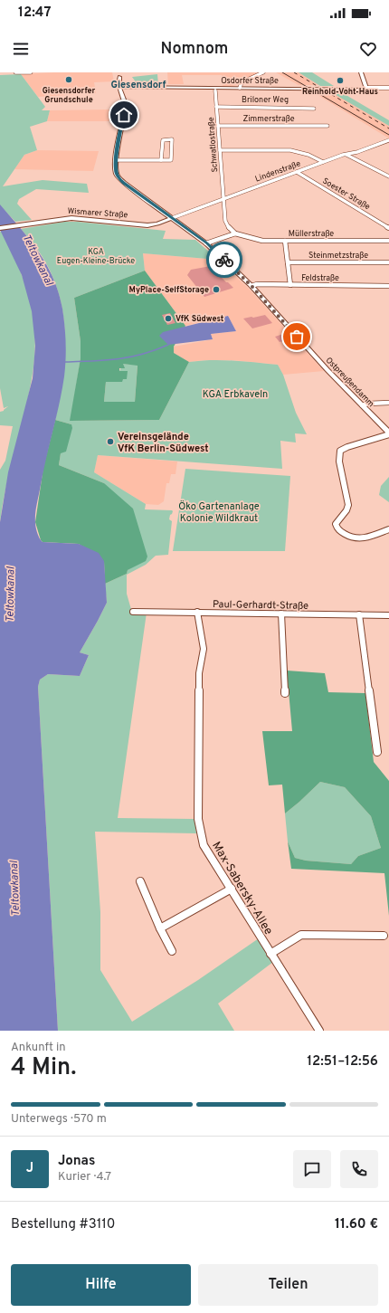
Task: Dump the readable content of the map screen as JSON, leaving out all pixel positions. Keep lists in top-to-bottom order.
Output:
{
  "streets": {
    "main road": ["Osdorfer Straße", "Wismarer Straße", "Ostpreußendamm"],
    "street": [
      "Briloner Weg",
      "Zimmerstraße",
      "Schwatlostraße",
      "Lindenstraße",
      "Soester Straße",
      "Müllerstraße",
      "Steinmetzstraße",
      "Feldstraße",
      "Paul-Gerhardt-Straße",
      "Max-Sabersky-Allee"
    ]
  },
  "crossings": [
    ["Osdorfer Straße", "Ostpreußendamm"],
    ["Briloner Weg", "Schwatlostraße"],
    ["Zimmerstraße", "Schwatlostraße"],
    ["Schwatlostraße", "Lindenstraße"],
    ["Lindenstraße", "Soester Straße"],
    ["Lindenstraße", "Wismarer Straße"],
    ["Lindenstraße", "Ostpreußendamm"],
    ["Wismarer Straße", "Ostpreußendamm"],
    ["Feldstraße", "Ostpreußendamm"],
    ["Paul-Gerhardt-Straße", "Max-Sabersky-Allee"]
  ],
  "districts": ["Giesensdorf"],
  "water": ["Teltowkanal"],
  "parks": ["KGA Eugen-Kleine-Brücke", "KGA Erbkaveln", "Öko Gartenanlage Kolonie Wildkraut"],
  "places": [
    "Giesensdorfer Grundschule",
    "Reinhold-Voht-Haus",
    "MyPlace-SelfStorage",
    "VfK Südwest",
    "Vereinsgelände VfK Berlin-Südwest"
  ],
  "page": {
    "status": "12:47",
    "header": "Nomnom",
    "heading": ["4 Min.", "Ankunft in", "12:51–12:56"],
    "panel": [
      "Jonas",
      "Kurier · 4.7",
      "Bestellung #3110",
      "11.60 €"
    ],
    "bar": "Unterwegs · 570 m",
    "round": "J",
    "buttons": ["Hilfe", "Teilen"]
  }
}
